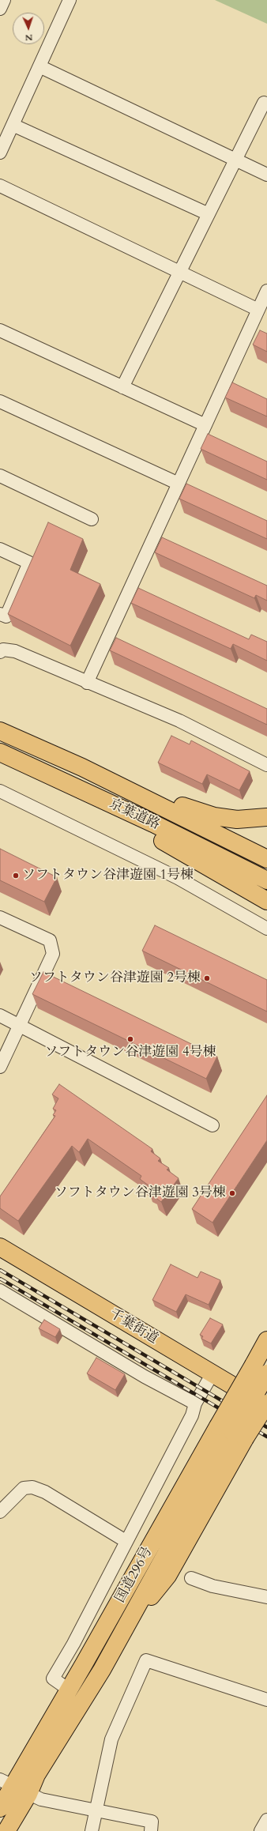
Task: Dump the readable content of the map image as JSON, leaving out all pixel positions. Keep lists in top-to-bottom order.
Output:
{
  "streets": {
    "highway": ["京葉道路", "千葉街道", "国道296号"]
  },
  "places": [
    "ソフトタウン谷津遊園 1号棟",
    "ソフトタウン谷津遊園 2号棟",
    "ソフトタウン谷津遊園 4号棟",
    "ソフトタウン谷津遊園 3号棟"
  ],
  "north": "bottom"
}
